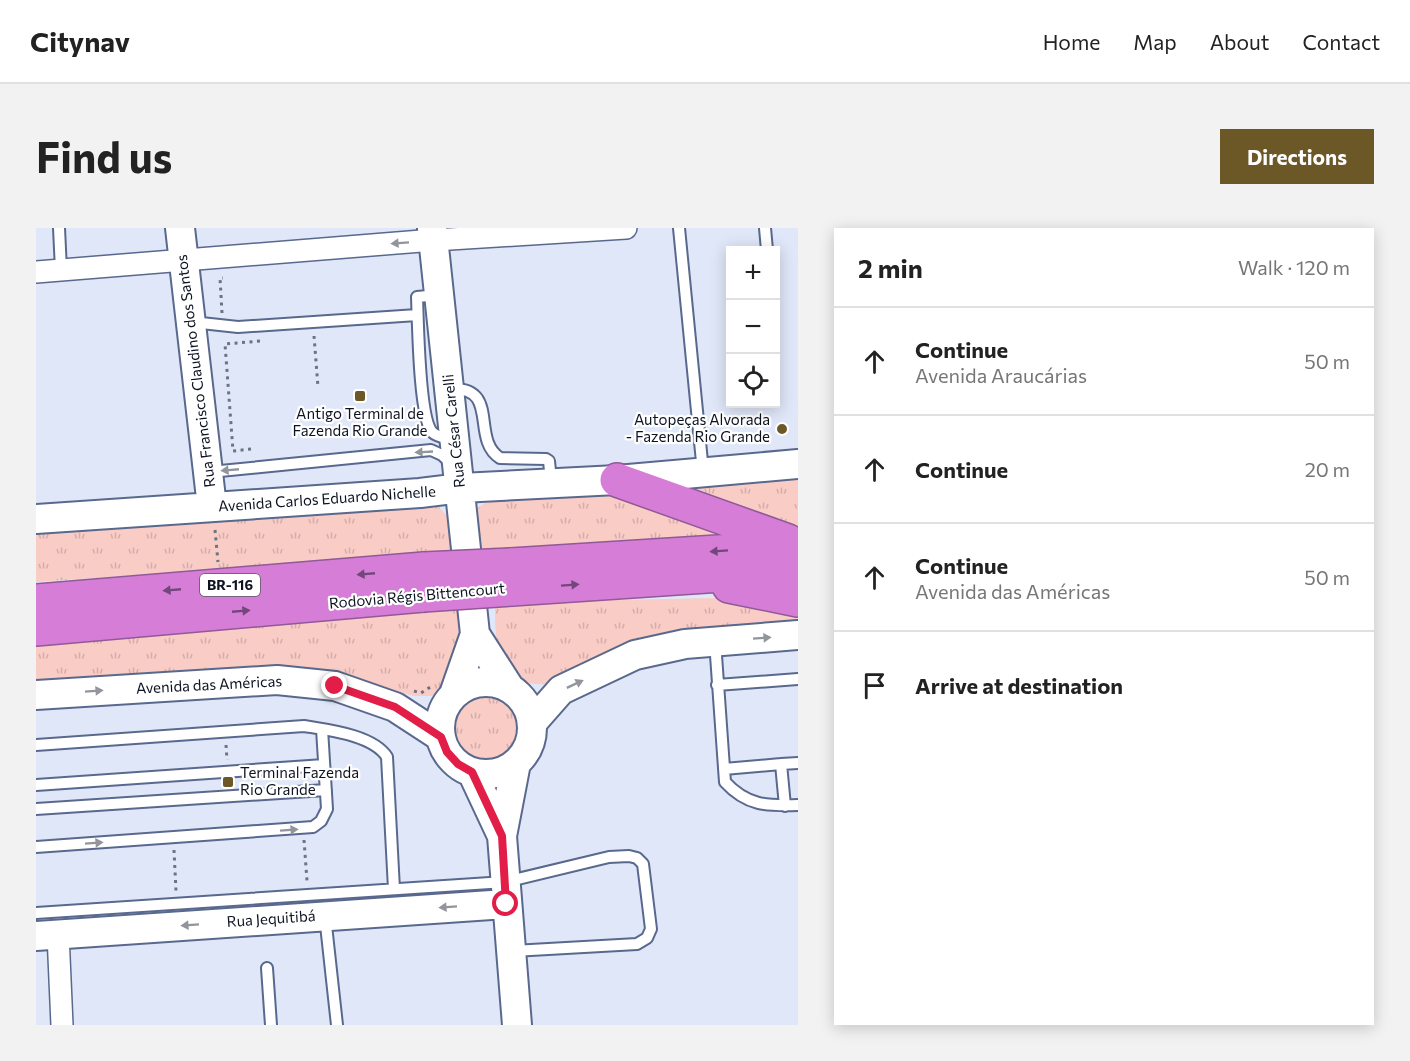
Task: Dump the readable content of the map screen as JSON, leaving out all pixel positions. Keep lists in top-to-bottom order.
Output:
{
  "streets": {
    "highway": ["BR-116", "Rodovia Régis Bittencourt"],
    "main road": [
      "Rua Francisco Claudino dos Santos",
      "Rua César Carelli",
      "Avenida Carlos Eduardo Nichelle",
      "Avenida das Américas",
      "Rua Jequitibá"
    ]
  },
  "crossings": [
    ["Rua Francisco Claudino dos Santos", "Avenida Carlos Eduardo Nichelle"],
    ["Rua Francisco Claudino dos Santos", "Rodovia Régis Bittencourt"],
    ["Rua César Carelli", "Avenida Carlos Eduardo Nichelle"],
    ["Rua César Carelli", "Avenida das Américas"]
  ],
  "one_way": ["Avenida das Américas", "Rua Jequitibá"],
  "places": {
    "transit": ["Antigo Terminal de Fazenda Rio Grande", "Terminal Fazenda Rio Grande"],
    "other": ["Autopeças Alvorada - Fazenda Rio Grande"]
  },
  "page": {
    "header": "Citynav",
    "nav": [
      "Home",
      "Map",
      "About",
      "Contact"
    ],
    "buttons": "Directions",
    "title": "Find us",
    "heading": ["2 min", "Walk · 120 m"],
    "map_buttons": ["+", "−"],
    "list": [
      ["Continue", "Avenida Araucárias", "50 m"],
      ["Continue", "20 m"],
      ["Continue", "Avenida das Américas", "50 m"],
      "Arrive at destination"
    ]
  }
}
